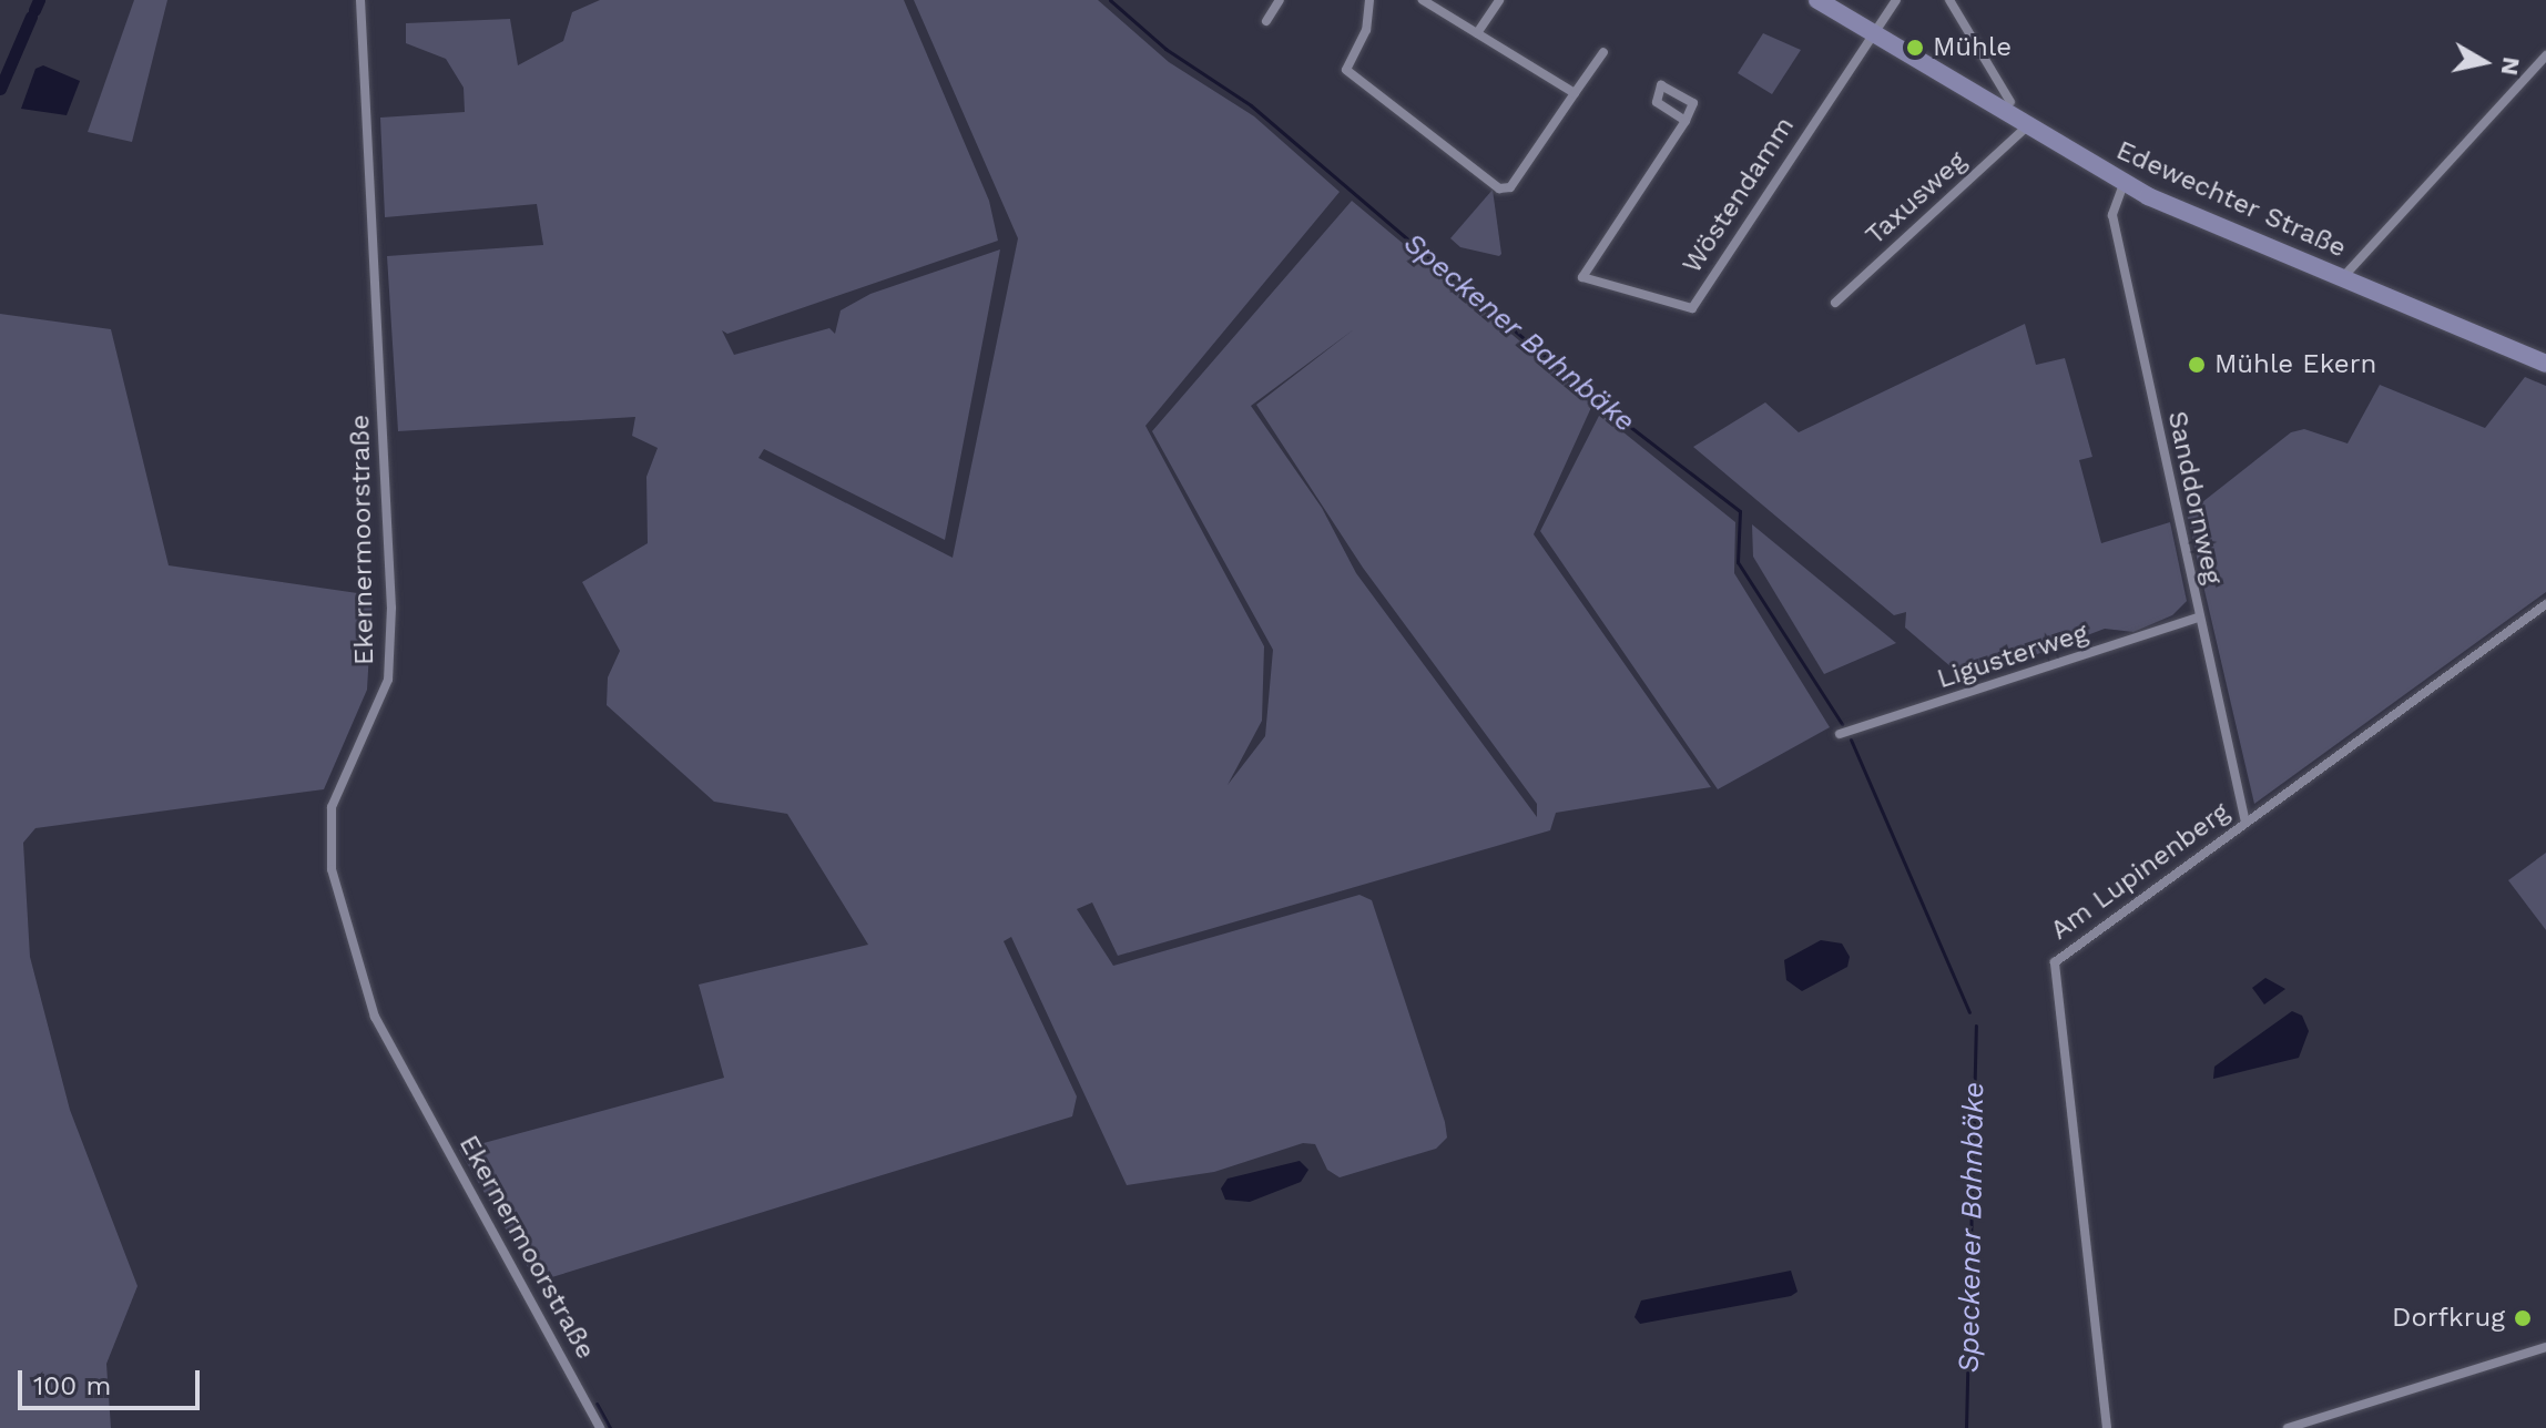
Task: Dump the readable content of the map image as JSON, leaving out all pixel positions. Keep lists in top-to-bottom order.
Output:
{
  "streets": {
    "main road": ["Edewechter Straße"],
    "street": [
      "Wöstendamm",
      "Taxusweg",
      "Sanddornweg",
      "Ekernermoorstraße",
      "Ligusterweg",
      "Am Lupinenberg"
    ]
  },
  "crossings": [
    ["Wöstendamm", "Edewechter Straße"],
    ["Taxusweg", "Edewechter Straße"],
    ["Edewechter Straße", "Sanddornweg"],
    ["Sanddornweg", "Ligusterweg"],
    ["Sanddornweg", "Am Lupinenberg"]
  ],
  "water": ["Speckener Bahnbäke"],
  "places": ["Mühle", "Mühle Ekern", "Dorfkrug"],
  "scale_bar": "100 m",
  "north": "right"
}
